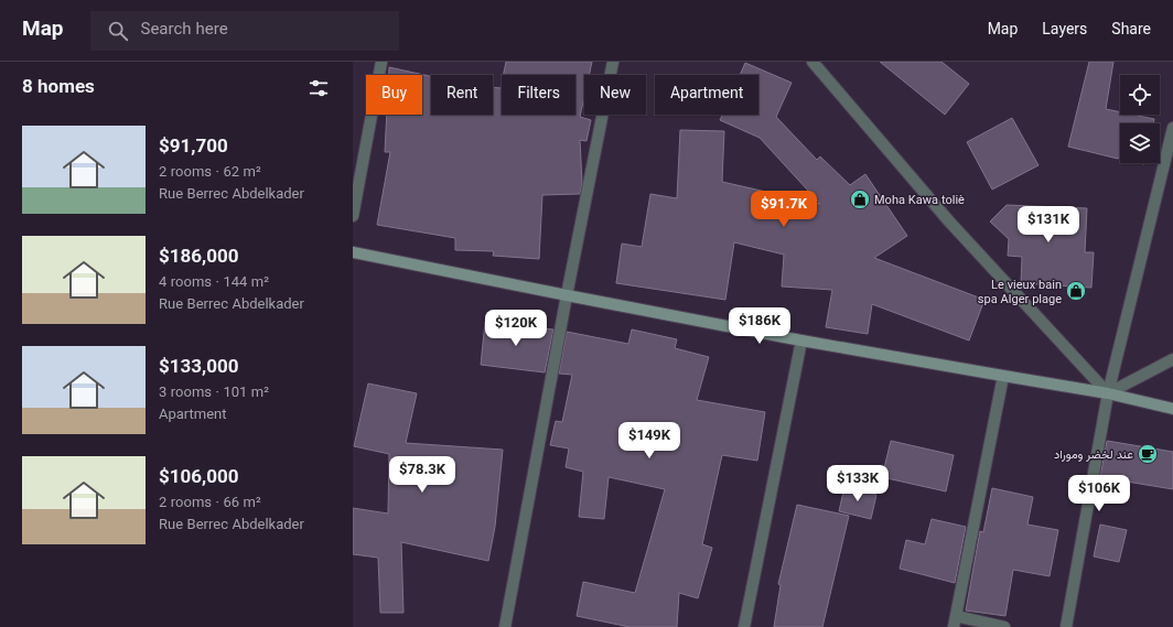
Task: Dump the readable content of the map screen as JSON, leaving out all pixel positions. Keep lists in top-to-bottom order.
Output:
{
  "places": {
    "shop": ["Moha Kawa toliè", "Le vieux bain spa Alger plage"],
    "cafe": ["عند لخضر وموراد"]
  },
  "page": {
    "header": "Map",
    "search": "Search here",
    "nav": ["Map", "Layers", "Share"],
    "heading": "8 homes",
    "chip": [
      "Buy",
      "Rent",
      "Filters",
      "New",
      "Apartment"
    ],
    "list": [
      {
        "name": "$91,700",
        "note": "2 rooms · 62 m² · Rue Berrec Abdelkader"
      },
      {
        "name": "$186,000",
        "note": "4 rooms · 144 m² · Rue Berrec Abdelkader"
      },
      {
        "name": "$133,000",
        "note": "3 rooms · 101 m² · Apartment"
      },
      {
        "name": "$106,000",
        "note": "2 rooms · 66 m² · Rue Berrec Abdelkader"
      }
    ],
    "price": [
      "$91.7K",
      "$131K",
      "$186K",
      "$120K",
      "$149K",
      "$78.3K",
      "$133K",
      "$106K"
    ]
  }
}
